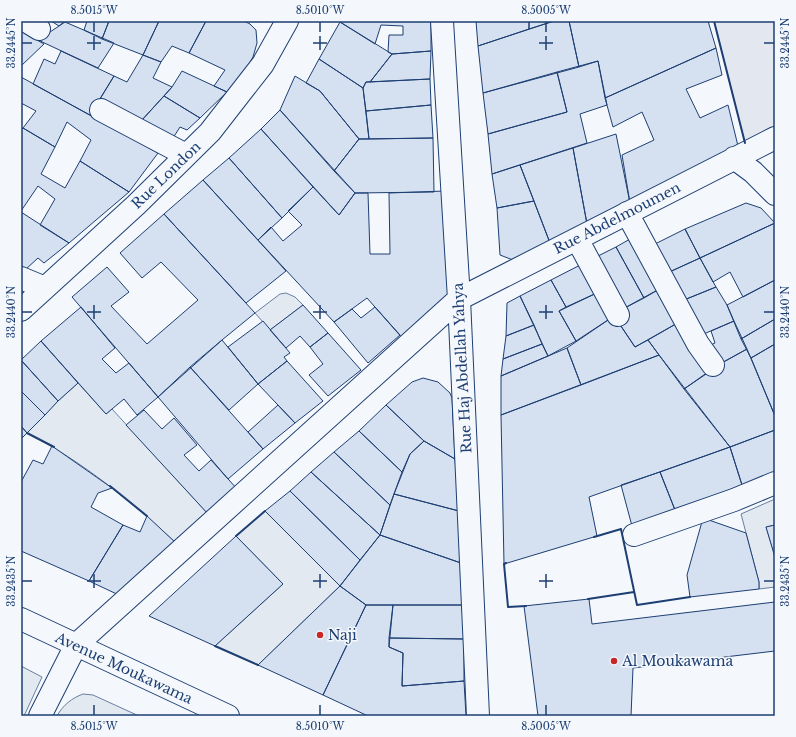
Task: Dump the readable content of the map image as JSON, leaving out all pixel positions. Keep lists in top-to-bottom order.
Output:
{
  "streets": {
    "street": [
      "Rue London",
      "Rue Abdelmoumen",
      "Rue Haj Abdellah Yahya",
      "Avenue Moukawama"
    ]
  },
  "crossings": [
    ["Rue Abdelmoumen", "Rue Haj Abdellah Yahya"],
    ["Rue Abdelmoumen", "Avenue Moukawama"]
  ],
  "places": ["Naji", "Al Moukawama"],
  "coordinates": [
    "8.5015°W",
    "8.5010°W",
    "8.5005°W",
    "33.2445°N",
    "33.2440°N",
    "33.2435°N"
  ]
}
